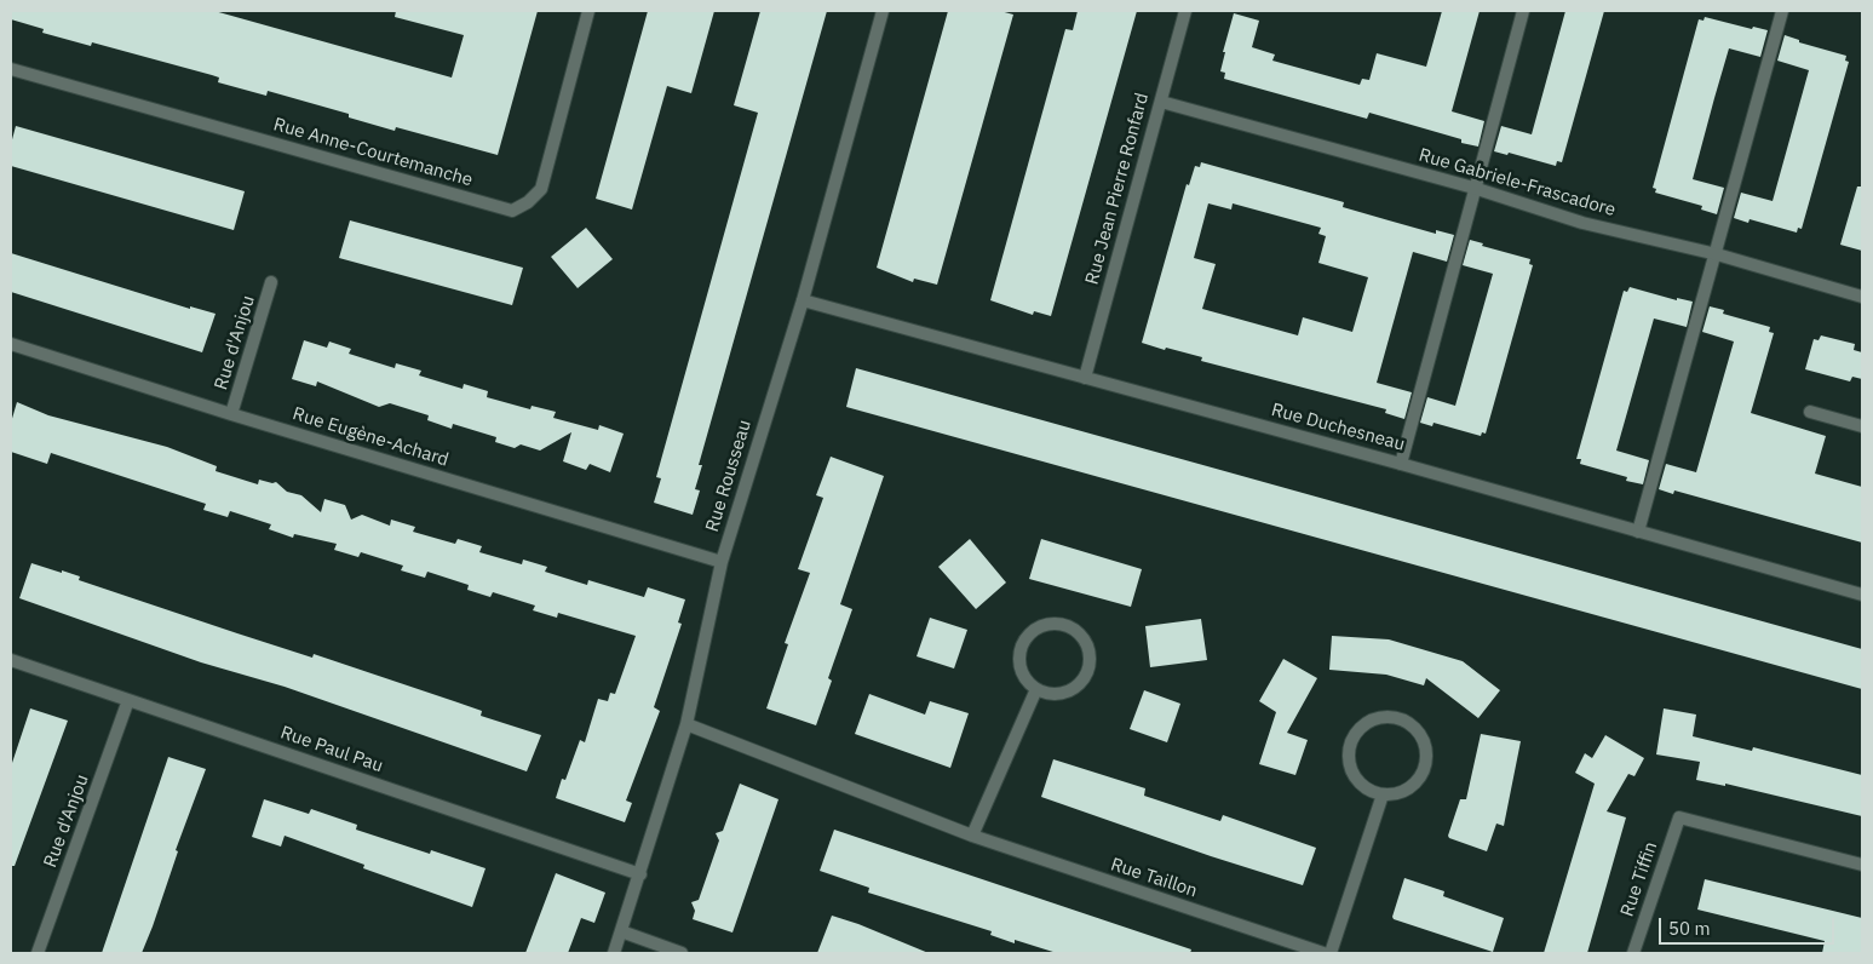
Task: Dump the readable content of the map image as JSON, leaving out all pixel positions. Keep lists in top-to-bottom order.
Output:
{
  "streets": {
    "street": [
      "Rue Anne-Courtemanche",
      "Rue Gabriele-Frascadore",
      "Rue Jean Pierre Ronfard",
      "Rue d'Anjou",
      "Rue Duchesneau",
      "Rue Eugène-Achard",
      "Rue Rousseau",
      "Rue Paul Pau",
      "Rue Taillon",
      "Rue Tiffin"
    ]
  },
  "crossings": [
    ["Rue Gabriele-Frascadore", "Rue Jean Pierre Ronfard"],
    ["Rue Jean Pierre Ronfard", "Rue Duchesneau"],
    ["Rue d'Anjou", "Rue Eugène-Achard"],
    ["Rue d'Anjou", "Rue Paul Pau"],
    ["Rue Duchesneau", "Rue Rousseau"],
    ["Rue Eugène-Achard", "Rue Rousseau"],
    ["Rue Rousseau", "Rue Paul Pau"],
    ["Rue Rousseau", "Rue Taillon"]
  ],
  "scale_bar": "50 m"
}
